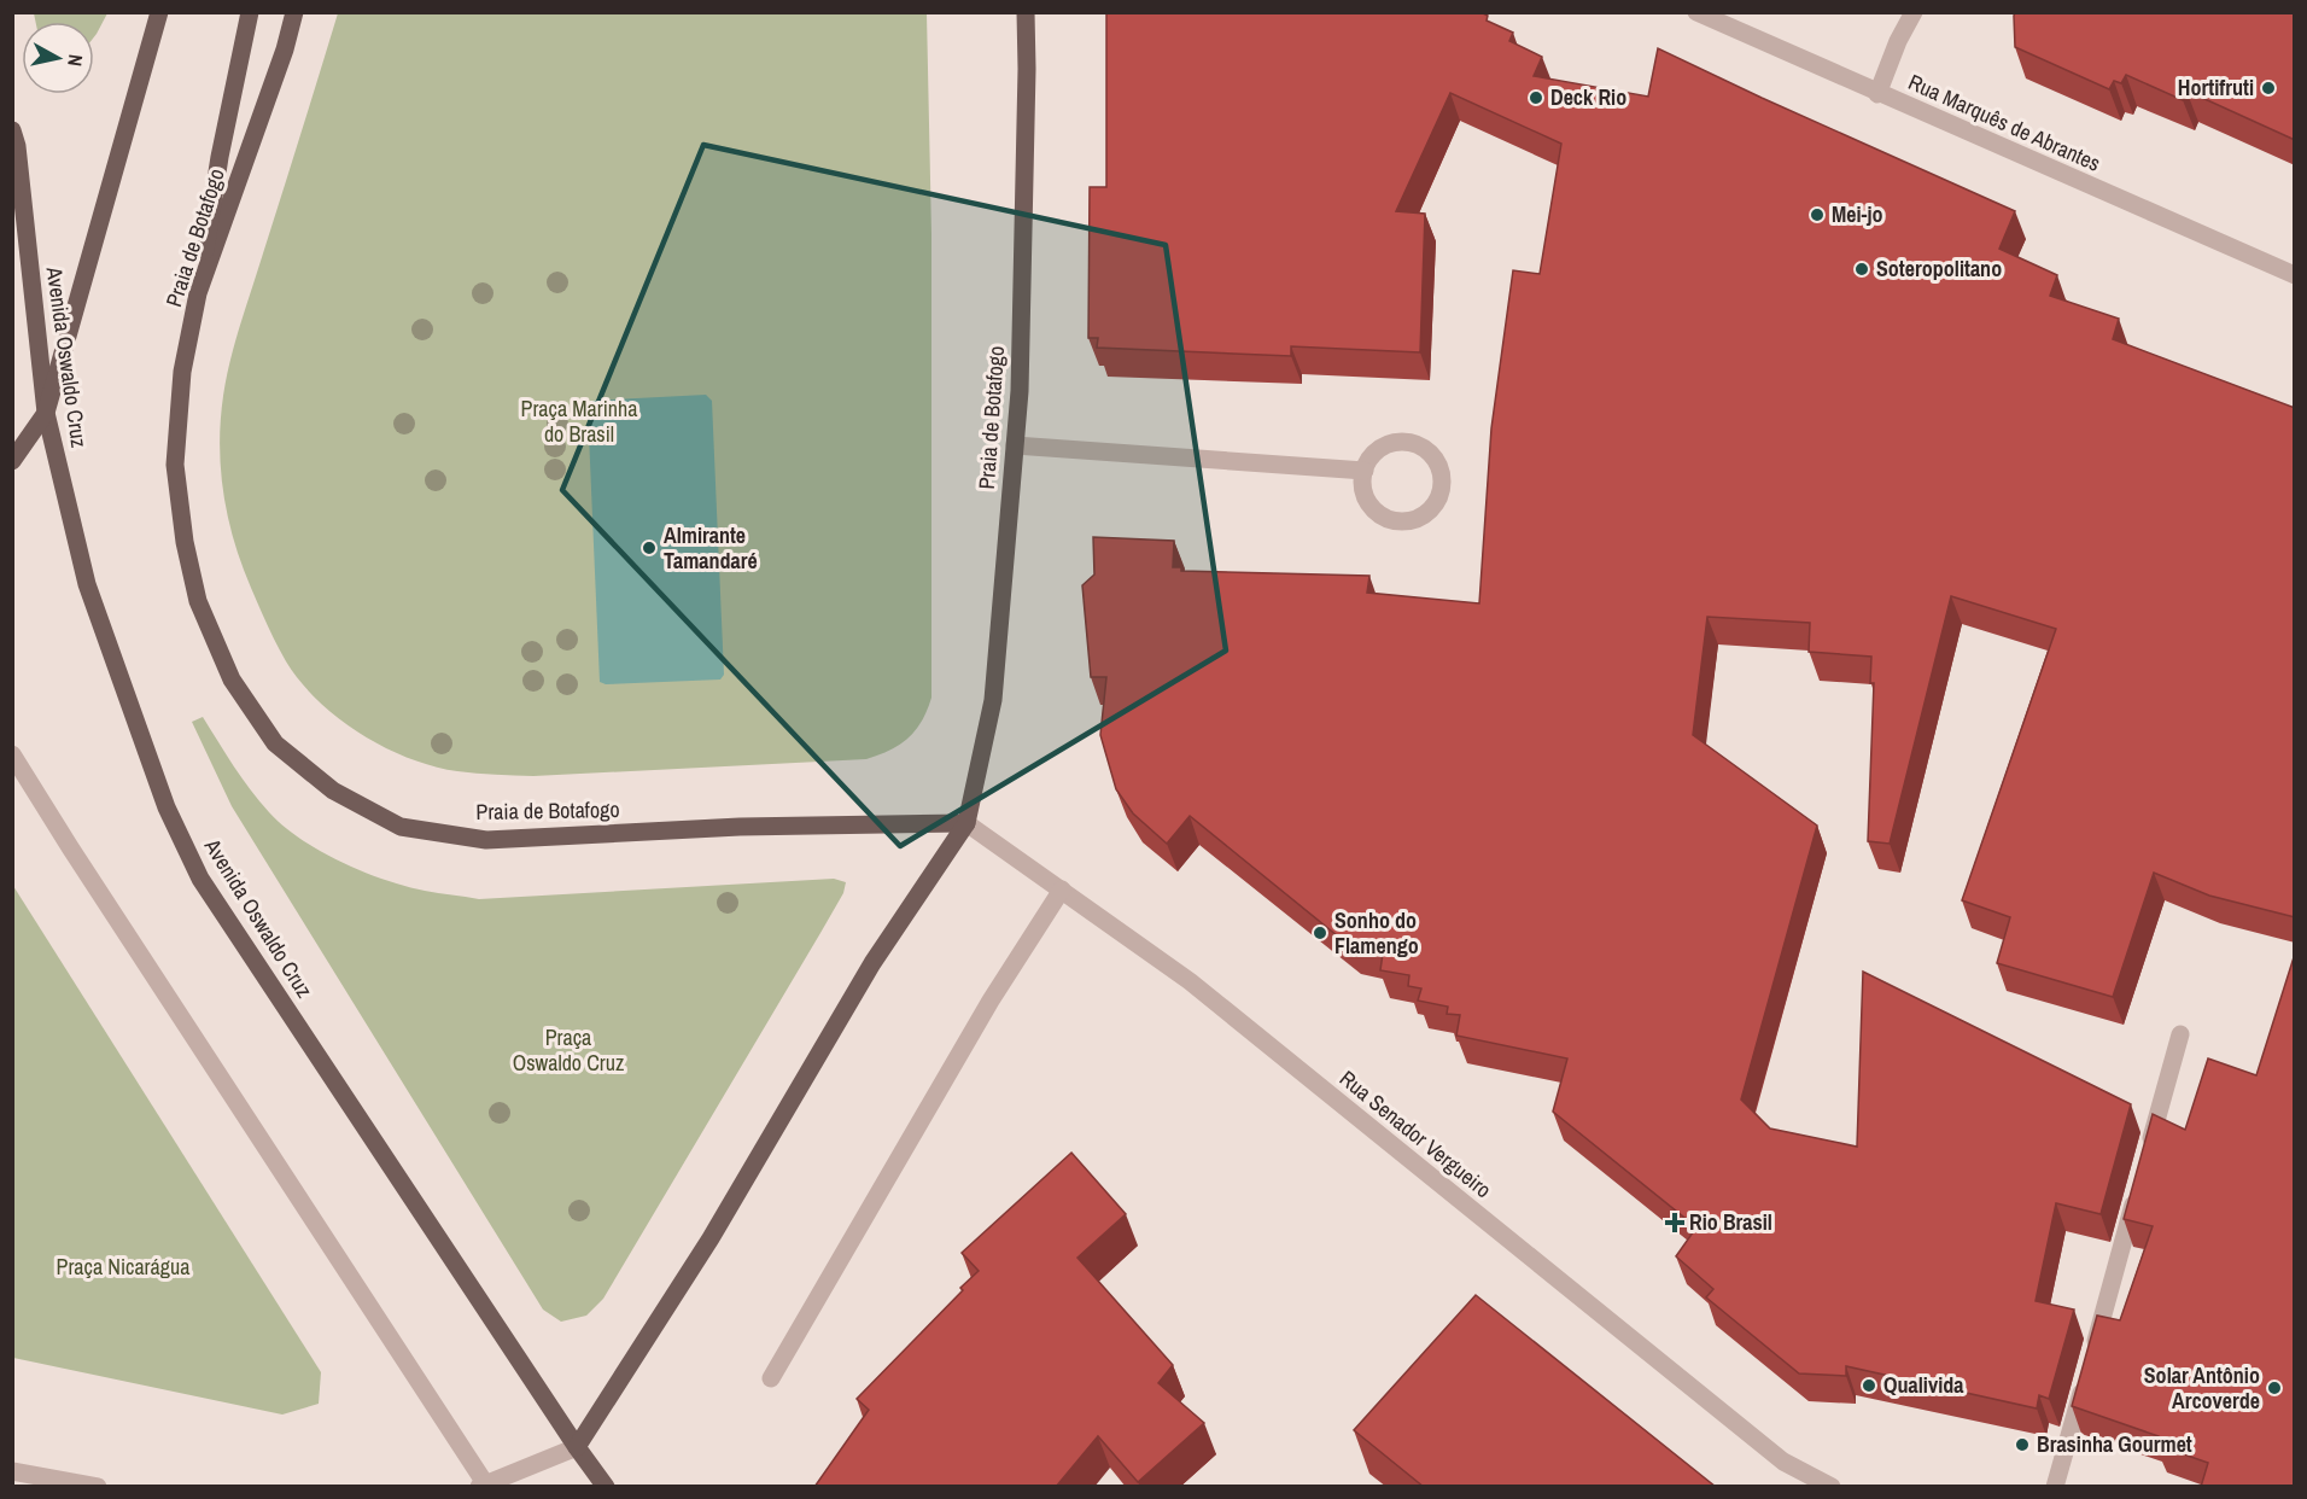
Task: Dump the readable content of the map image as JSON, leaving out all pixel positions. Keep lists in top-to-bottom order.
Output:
{
  "streets": {
    "main road": ["Praia de Botafogo", "Avenida Oswaldo Cruz"],
    "street": ["Rua Marquês de Abrantes", "Rua Senador Vergueiro"]
  },
  "crossings": [
    ["Praia de Botafogo", "Avenida Oswaldo Cruz"],
    ["Praia de Botafogo", "Rua Senador Vergueiro"]
  ],
  "parks": ["Praça Marinha do Brasil", "Praça Oswaldo Cruz", "Praça Nicarágua"],
  "places": {
    "other": [
      "Hortifruti",
      "Deck Rio",
      "Mei-jo",
      "Soteropolitano",
      "Almirante Tamandaré",
      "Sonho do Flamengo",
      "Qualivida",
      "Solar Antônio Arcoverde",
      "Brasinha Gourmet"
    ],
    "health": ["Rio Brasil"]
  },
  "north": "right"
}
